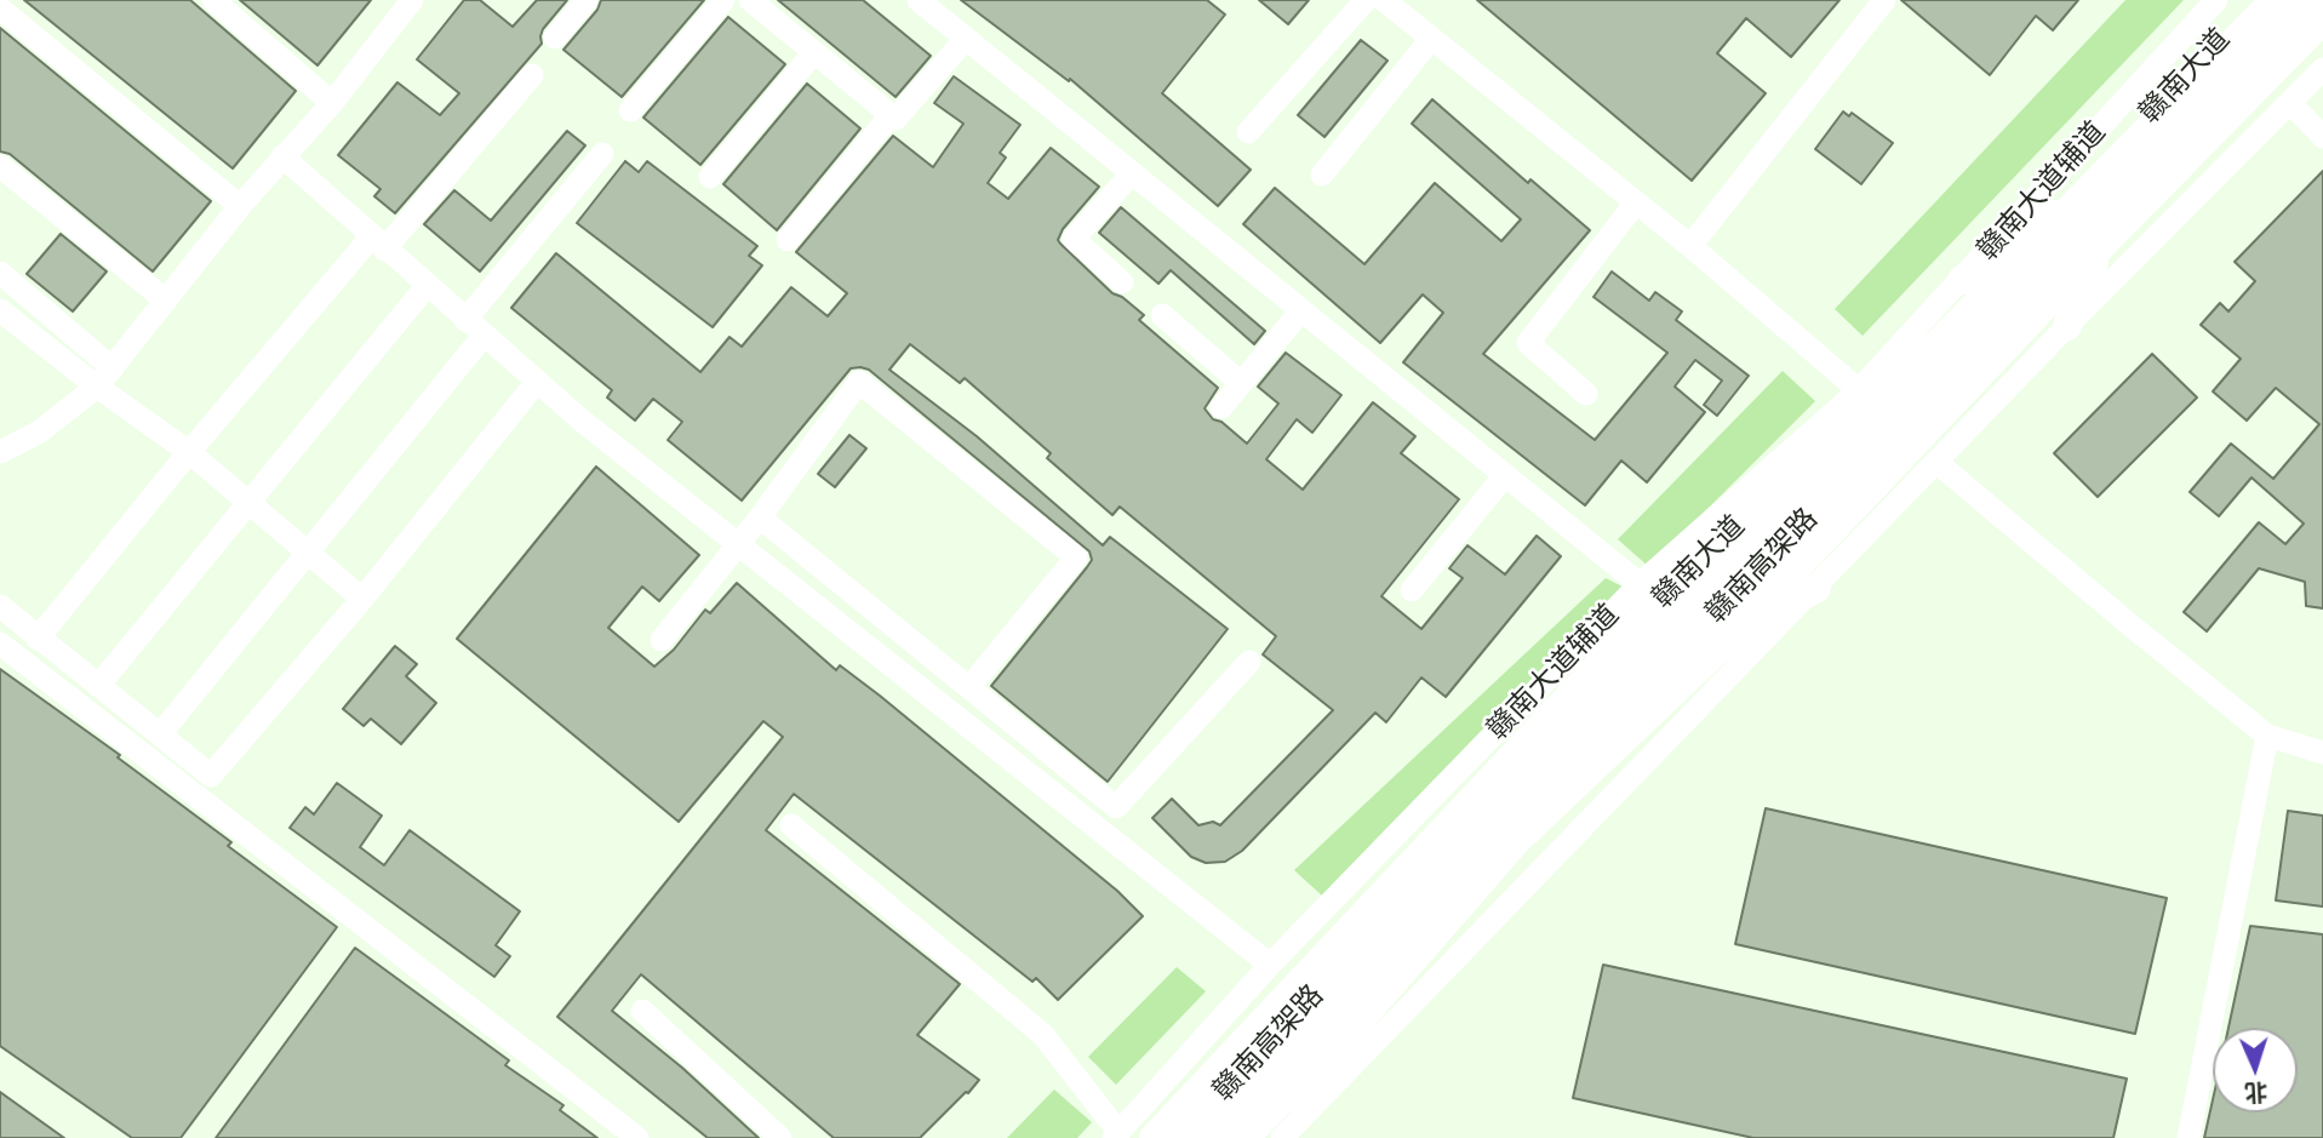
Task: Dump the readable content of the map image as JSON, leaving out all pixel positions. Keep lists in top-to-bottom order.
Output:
{
  "streets": {
    "highway": ["赣南高架路"],
    "main road": ["赣南大道"],
    "street": ["赣南大道辅道"]
  },
  "crossings": [
    ["赣南大道", "赣南大道辅道"]
  ],
  "north": "bottom"
}
